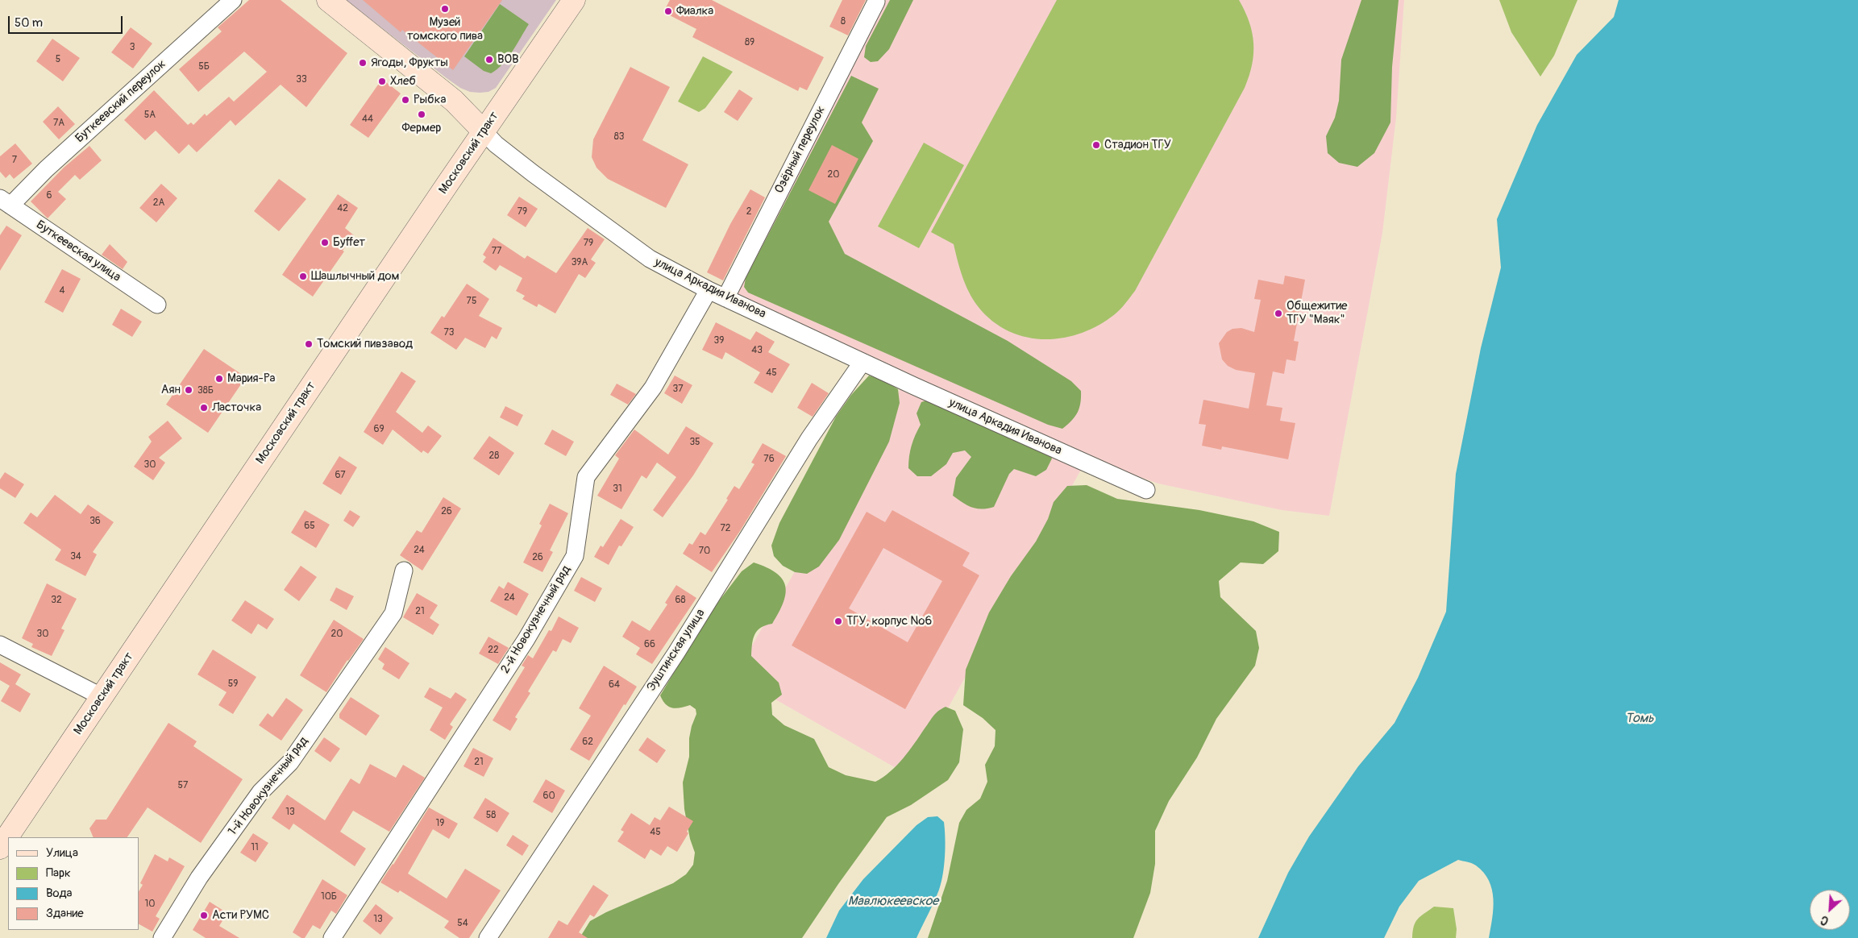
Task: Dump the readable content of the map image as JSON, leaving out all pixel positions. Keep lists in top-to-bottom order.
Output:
{
  "streets": {
    "main road": ["Московский тракт", "улица Аркадия Иванова"],
    "street": [
      "Буткеевский переулок",
      "Озёрный переулок",
      "Буткеевская улица",
      "2-й Новокузнечный ряд",
      "Эуштинская улица",
      "1-й Новокузнечный ряд"
    ]
  },
  "crossings": [
    ["Буткеевский переулок", "Буткеевская улица"],
    ["Озёрный переулок", "улица Аркадия Иванова"],
    ["Московский тракт", "улица Аркадия Иванова"],
    ["улица Аркадия Иванова", "2-й Новокузнечный ряд"],
    ["улица Аркадия Иванова", "Эуштинская улица"]
  ],
  "water": ["Томь", "Мавлюкеевское"],
  "places": [
    "Музей томского пива",
    "Фиалка",
    "ВОВ",
    "Ягоды, Фрукты",
    "Хлеб",
    "Рыбка",
    "Фермер",
    "Стадион ТГУ",
    "Буffет",
    "Шашлычный дом",
    "Общежитие ТГУ \"Маяк\"",
    "Томский пивзавод",
    "Мария-Ра",
    "Аян",
    "Ласточка",
    "ТГУ, корпус №6",
    "Асти РУМС"
  ],
  "house_numbers": [
    "8",
    "89",
    "3",
    "5",
    "5Б",
    "33",
    "5А",
    "44",
    "7А",
    "83",
    "7",
    "20",
    "6",
    "2А",
    "42",
    "79",
    "2",
    "79",
    "77",
    "39А",
    "4",
    "75",
    "73",
    "39",
    "43",
    "45",
    "37",
    "38Б",
    "69",
    "35",
    "28",
    "76",
    "30",
    "67",
    "31",
    "26",
    "36",
    "65",
    "72",
    "24",
    "70",
    "34",
    "26",
    "24",
    "32",
    "68",
    "21",
    "30",
    "20",
    "66",
    "22",
    "59",
    "64",
    "62",
    "21",
    "57",
    "60",
    "13",
    "58",
    "19",
    "45",
    "11",
    "10Б",
    "10",
    "13",
    "54"
  ],
  "legend": [
    "Улица",
    "Парк",
    "Вода",
    "Здание"
  ],
  "scale_bar": "50 m",
  "north": "bottom left"
}
